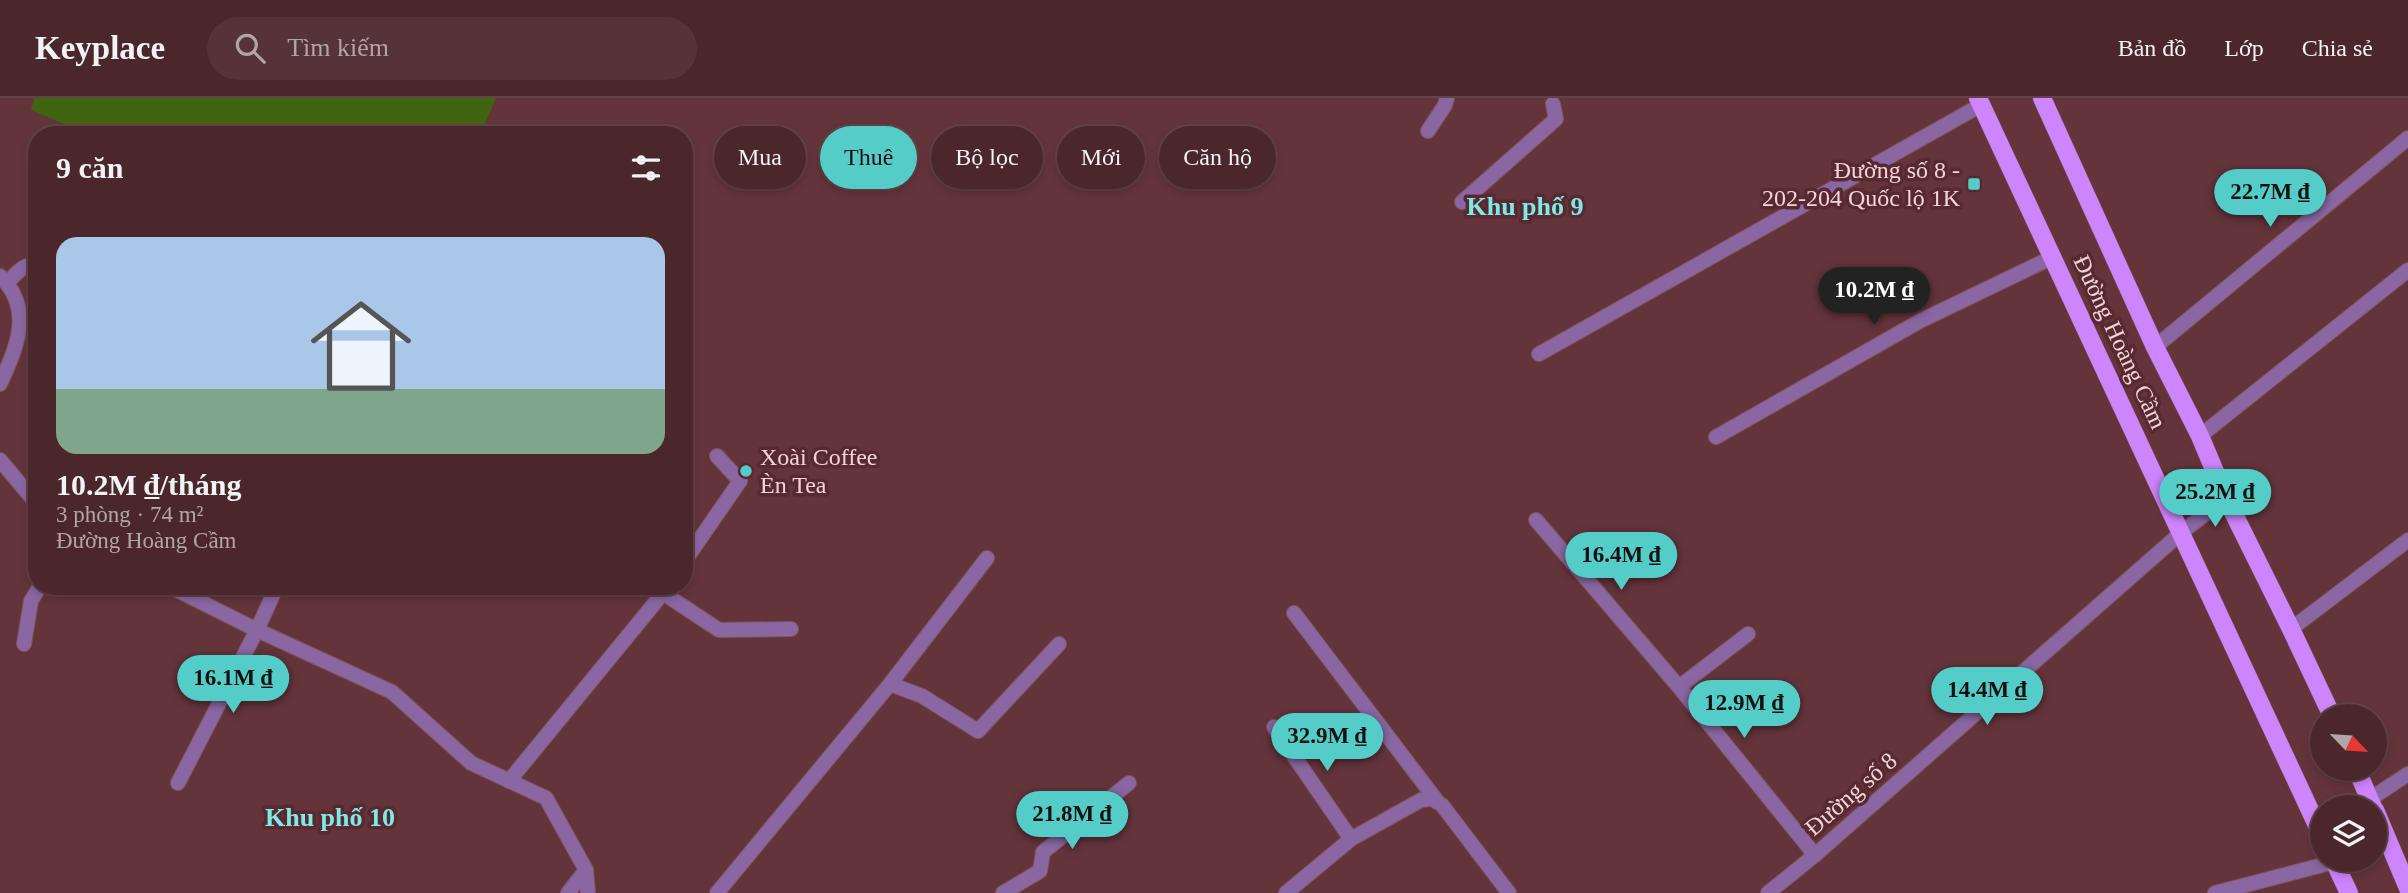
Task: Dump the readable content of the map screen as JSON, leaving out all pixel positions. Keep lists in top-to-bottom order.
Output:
{
  "streets": {
    "main road": ["Đường Hoàng Cầm"],
    "street": ["Đường số 8"]
  },
  "crossings": [
    ["Đường Hoàng Cầm", "Đường số 8"]
  ],
  "districts": ["Khu phố 9", "Khu phố 10"],
  "places": {
    "transit": ["Đường số 8 - 202-204 Quốc lộ 1K"],
    "other": ["Xoài Coffee Èn Tea"]
  },
  "north": "bottom right",
  "page": {
    "header": "Keyplace",
    "search": "Tìm kiếm",
    "nav": ["Bản đồ", "Lớp", "Chia sẻ"],
    "chip": [
      "Mua",
      "Thuê",
      "Bộ lọc",
      "Mới",
      "Căn hộ"
    ],
    "heading": "9 căn",
    "price": [
      "22.7M ₫",
      "10.2M ₫",
      "25.2M ₫",
      "16.4M ₫",
      "16.1M ₫",
      "14.4M ₫",
      "12.9M ₫",
      "32.9M ₫",
      "21.8M ₫"
    ],
    "list": [
      {
        "name": "10.2M ₫/tháng",
        "note": "3 phòng · 74 m² · Đường Hoàng Cầm"
      }
    ]
  }
}
